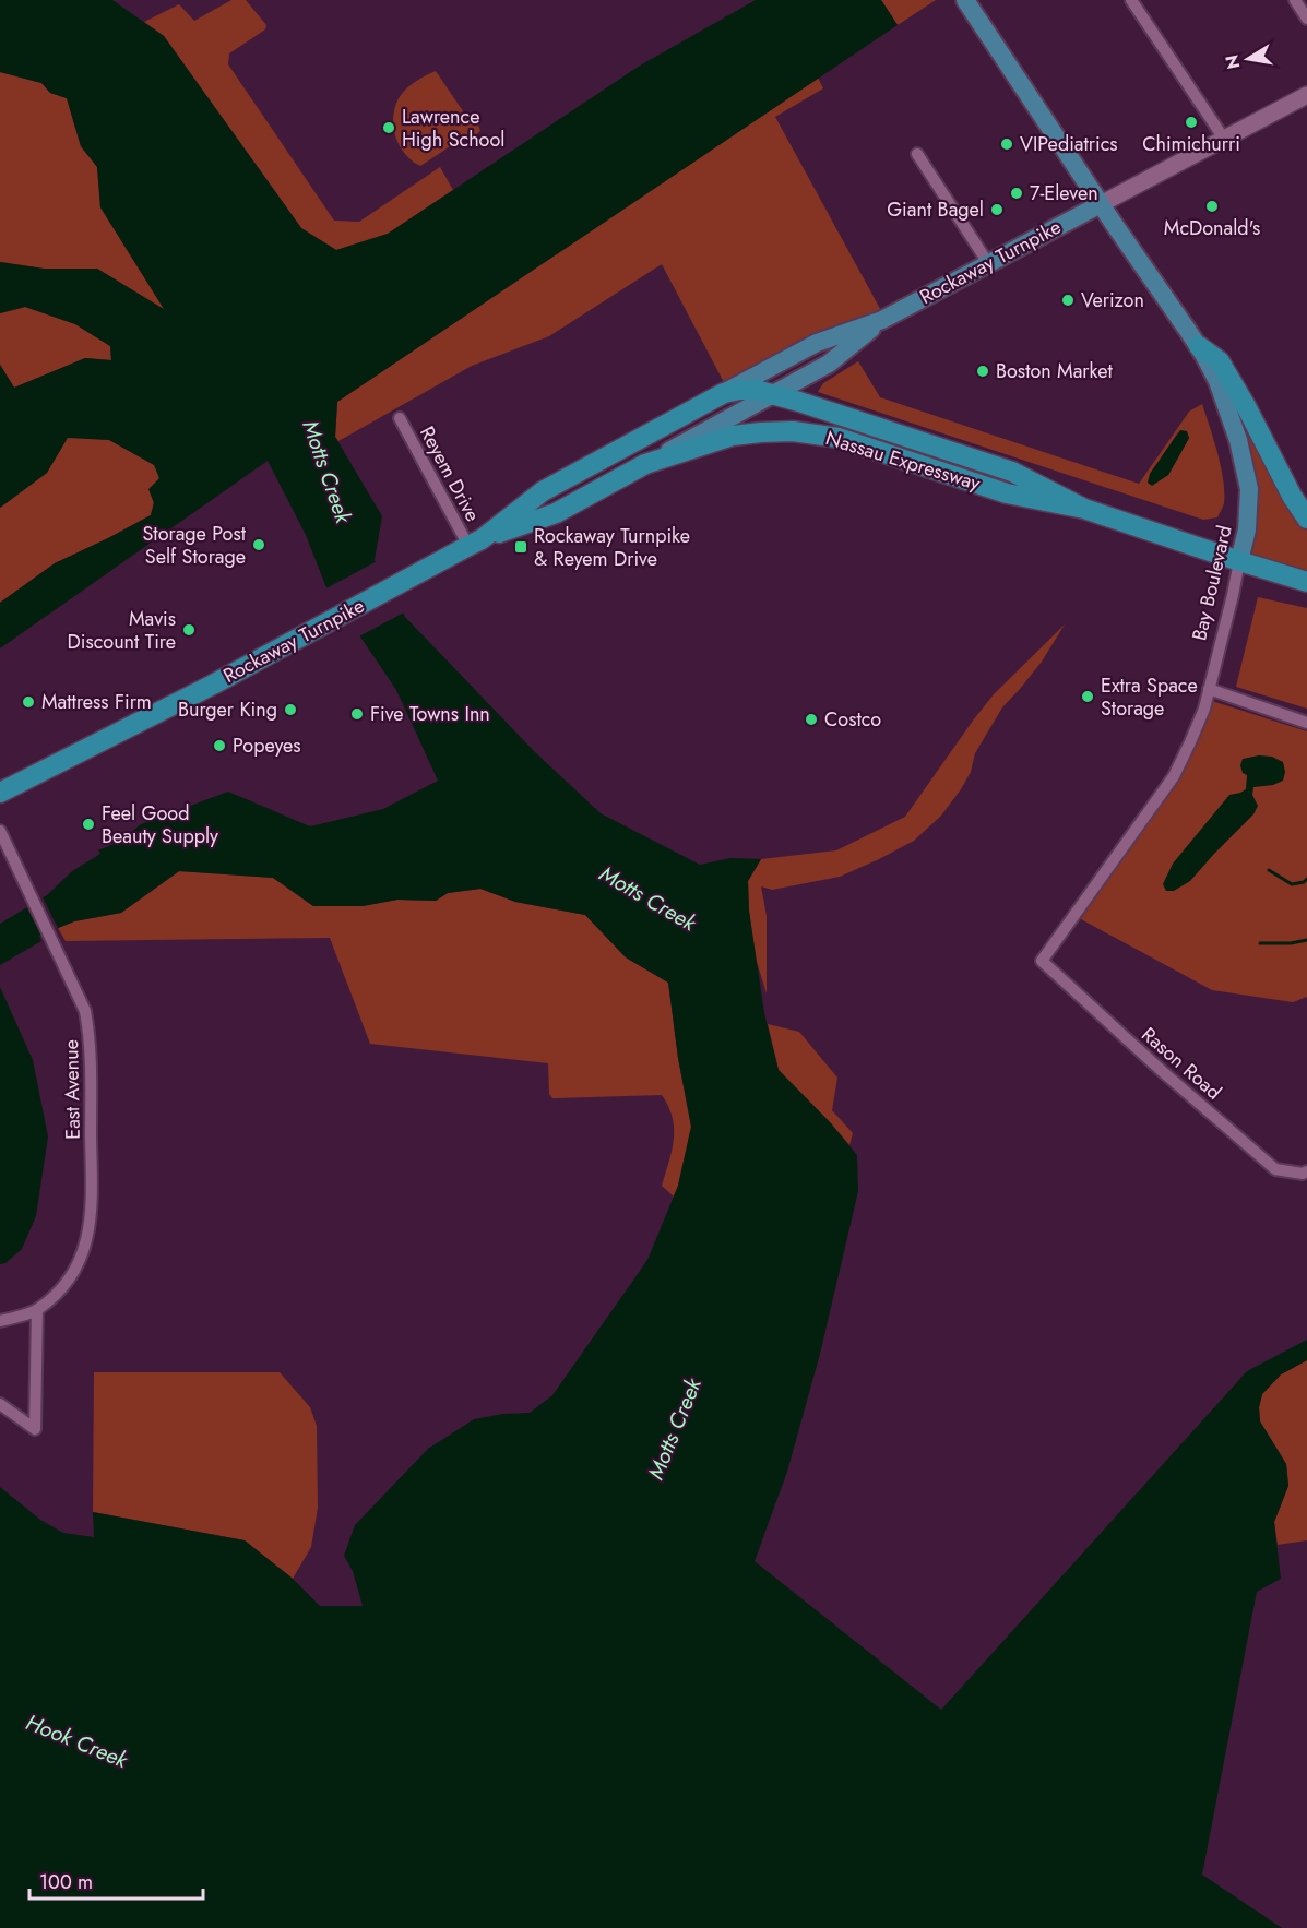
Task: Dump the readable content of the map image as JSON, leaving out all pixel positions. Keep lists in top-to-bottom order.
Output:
{
  "streets": {
    "highway": ["Rockaway Turnpike", "Nassau Expressway"],
    "main road": ["Bay Boulevard"],
    "street": ["Reyem Drive", "Rason Road", "East Avenue"]
  },
  "crossings": [
    ["Rockaway Turnpike", "Nassau Expressway"],
    ["Rockaway Turnpike", "Reyem Drive"],
    ["Rockaway Turnpike", "Bay Boulevard"],
    ["Nassau Expressway", "Bay Boulevard"],
    ["Bay Boulevard", "Rason Road"]
  ],
  "water": ["Motts Creek", "Hook Creek"],
  "places": {
    "other": [
      "Chimichurri",
      "Lawrence High School",
      "VIPediatrics",
      "7-Eleven",
      "McDonald's",
      "Giant Bagel",
      "Verizon",
      "Boston Market",
      "Storage Post Self Storage",
      "Mavis Discount Tire",
      "Extra Space Storage",
      "Mattress Firm",
      "Burger King",
      "Five Towns Inn",
      "Costco",
      "Popeyes",
      "Feel Good Beauty Supply"
    ],
    "transit": ["Rockaway Turnpike & Reyem Drive"]
  },
  "scale_bar": "100 m",
  "north": "left"
}
